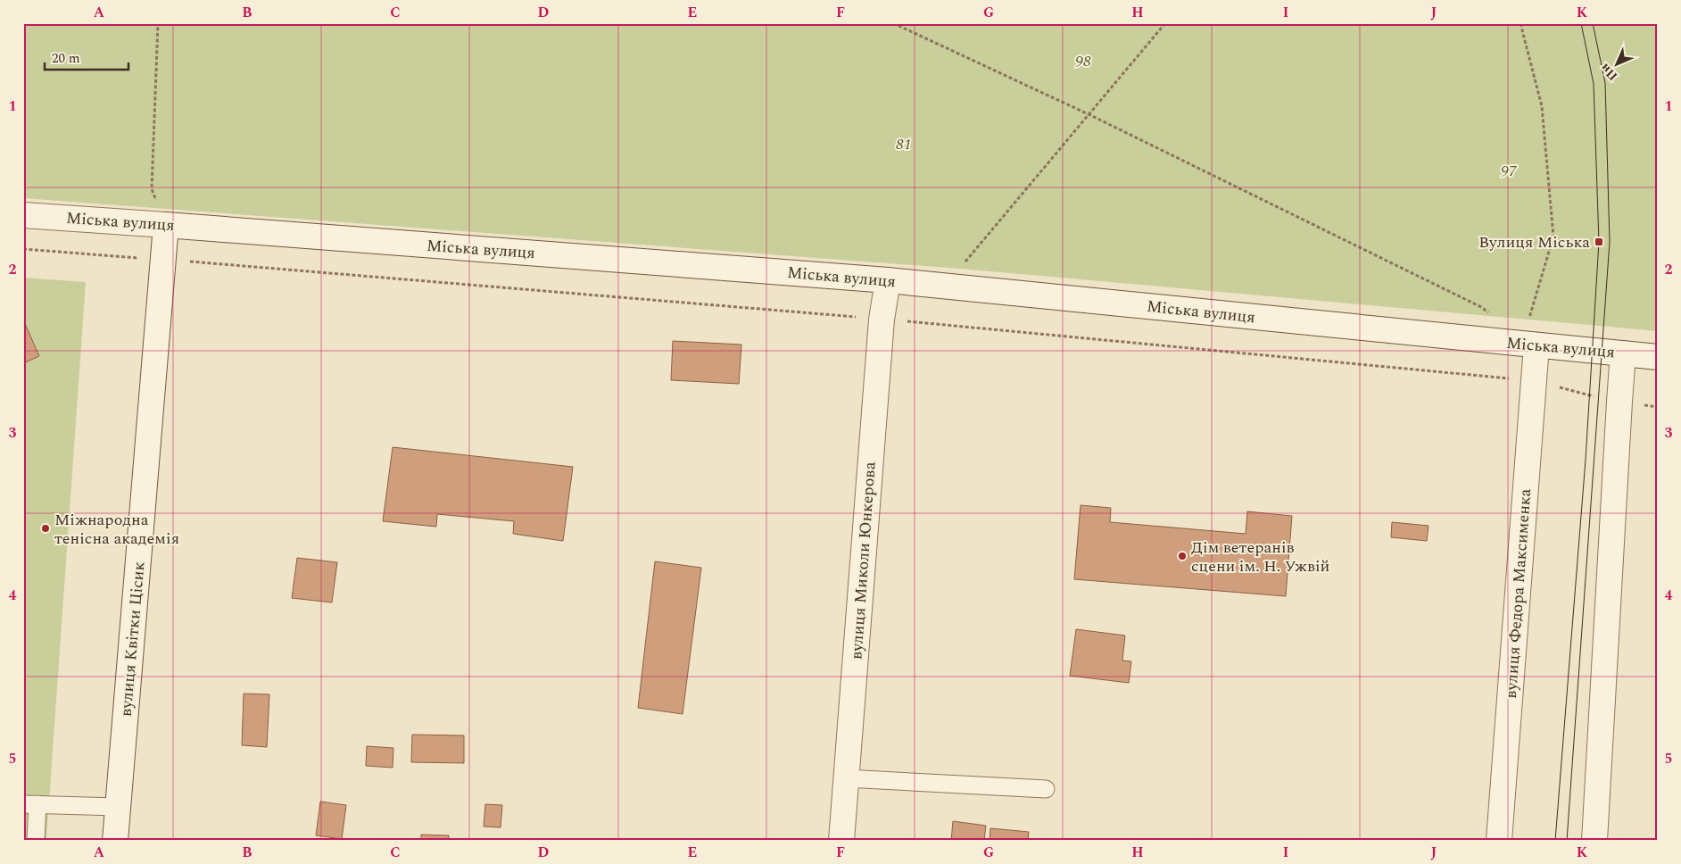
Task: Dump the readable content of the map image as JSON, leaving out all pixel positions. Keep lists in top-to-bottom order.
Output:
{
  "streets": {
    "street": [
      "Міська вулиця",
      "вулиця Миколи Юнкерова",
      "вулиця Федора Максименка",
      "вулиця Квітки Цісик"
    ]
  },
  "crossings": [
    ["Міська вулиця", "вулиця Миколи Юнкерова"],
    ["Міська вулиця", "вулиця Федора Максименка"],
    ["Міська вулиця", "вулиця Квітки Цісик"]
  ],
  "parks": ["98", "81", "97"],
  "places": {
    "transit": ["Вулиця Міська"],
    "other": ["Міжнародна тенісна академія", "Дім ветеранів сцени ім. Н. Ужвій"]
  },
  "scale_bar": "20 m",
  "north": "bottom left",
  "grid": {
    "columns": [
      "A",
      "B",
      "C",
      "D",
      "E",
      "F",
      "G",
      "H",
      "I",
      "J",
      "K"
    ],
    "rows": [
      "1",
      "2",
      "3",
      "4",
      "5"
    ]
  }
}
